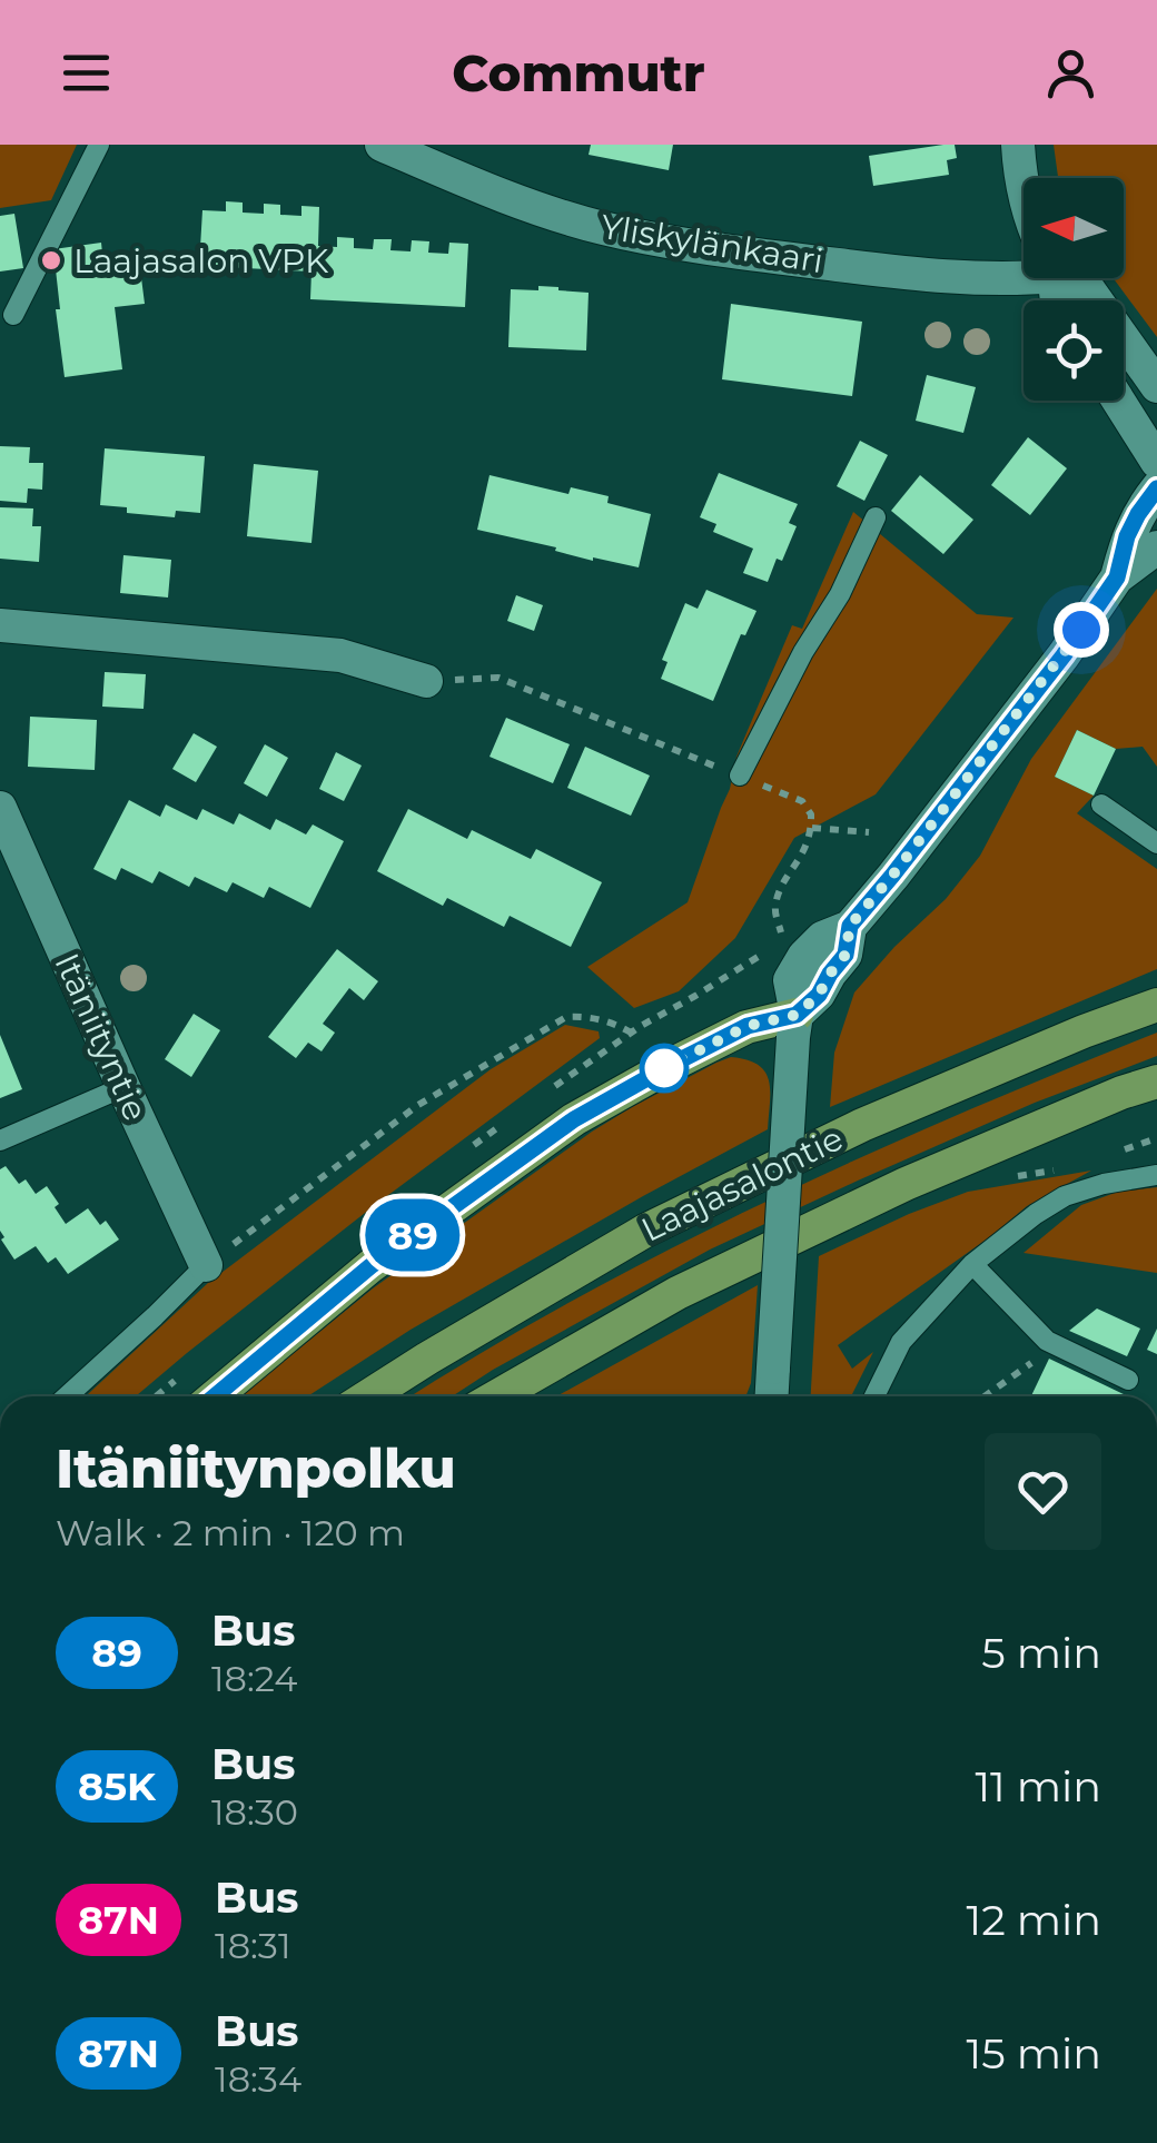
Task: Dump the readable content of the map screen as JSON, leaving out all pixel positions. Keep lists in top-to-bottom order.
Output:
{
  "streets": {
    "main road": ["Laajasalontie"],
    "street": ["Yliskylänkaari", "Itäniityntie"]
  },
  "places": ["Laajasalon VPK"],
  "lines": ["bus line 89"],
  "north": "left",
  "page": {
    "header": "Commutr",
    "on_map": "89",
    "heading": ["Itäniitynpolku", "Walk · 2 min · 120 m"],
    "list": [
      {
        "mark": "89",
        "name": "Bus",
        "note": "18:24",
        "value": "5 min"
      },
      {
        "mark": "85K",
        "name": "Bus",
        "note": "18:30",
        "value": "11 min"
      },
      {
        "mark": "87N",
        "name": "Bus",
        "note": "18:31",
        "value": "12 min"
      },
      {
        "mark": "87N",
        "name": "Bus",
        "note": "18:34",
        "value": "15 min"
      }
    ]
  }
}
